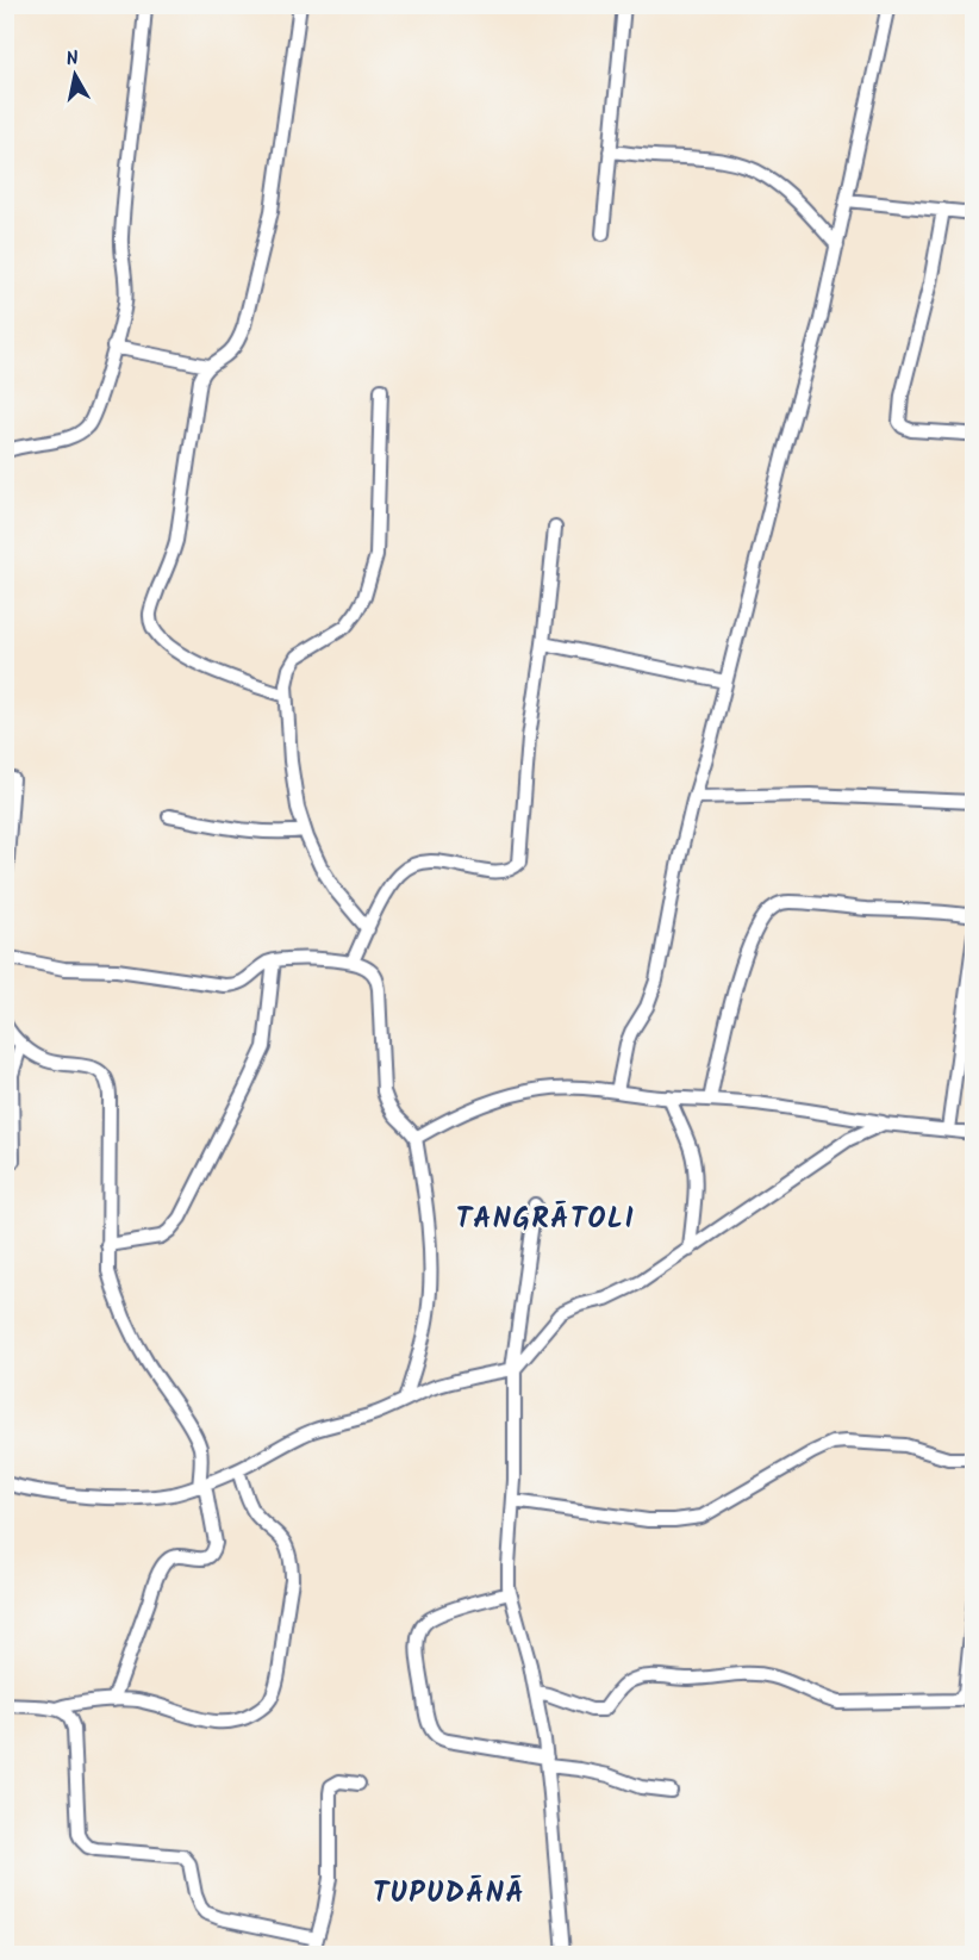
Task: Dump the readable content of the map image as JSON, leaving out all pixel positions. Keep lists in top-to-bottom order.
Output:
{
  "districts": ["TANGRĀTOLI", "TUPUDĀNĀ"],
  "north": "top"
}
